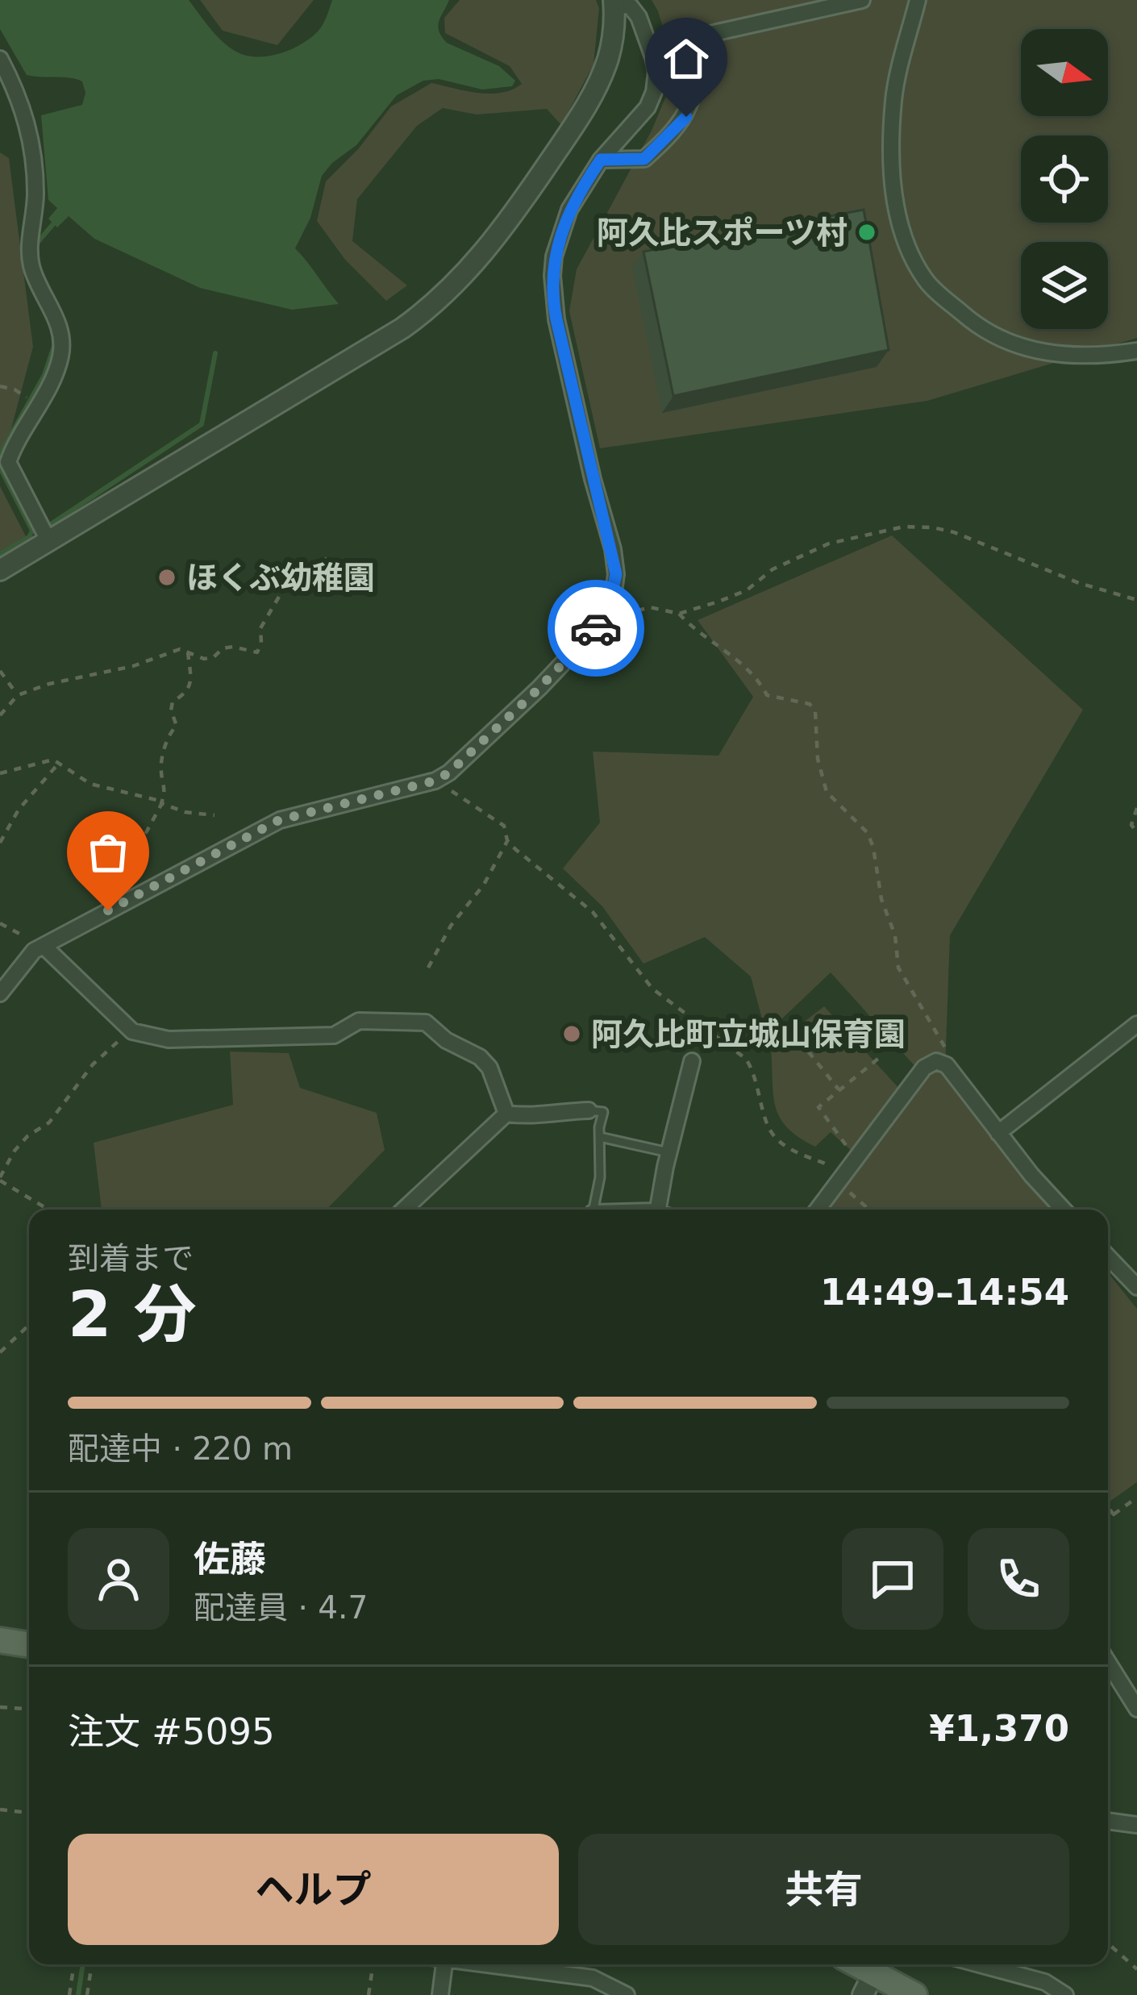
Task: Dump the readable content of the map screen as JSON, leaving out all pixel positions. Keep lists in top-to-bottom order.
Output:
{
  "places": ["阿久比スポーツ村", "ほくぶ幼稚園", "阿久比町立城山保育園"],
  "north": "right",
  "page": {
    "heading": ["2 分", "到着まで", "14:49–14:54"],
    "panel": [
      "佐藤",
      "配達員 · 4.7",
      "注文 #5095",
      "¥1,370"
    ],
    "bar": "配達中 · 220 m",
    "buttons": ["ヘルプ", "共有"]
  }
}
